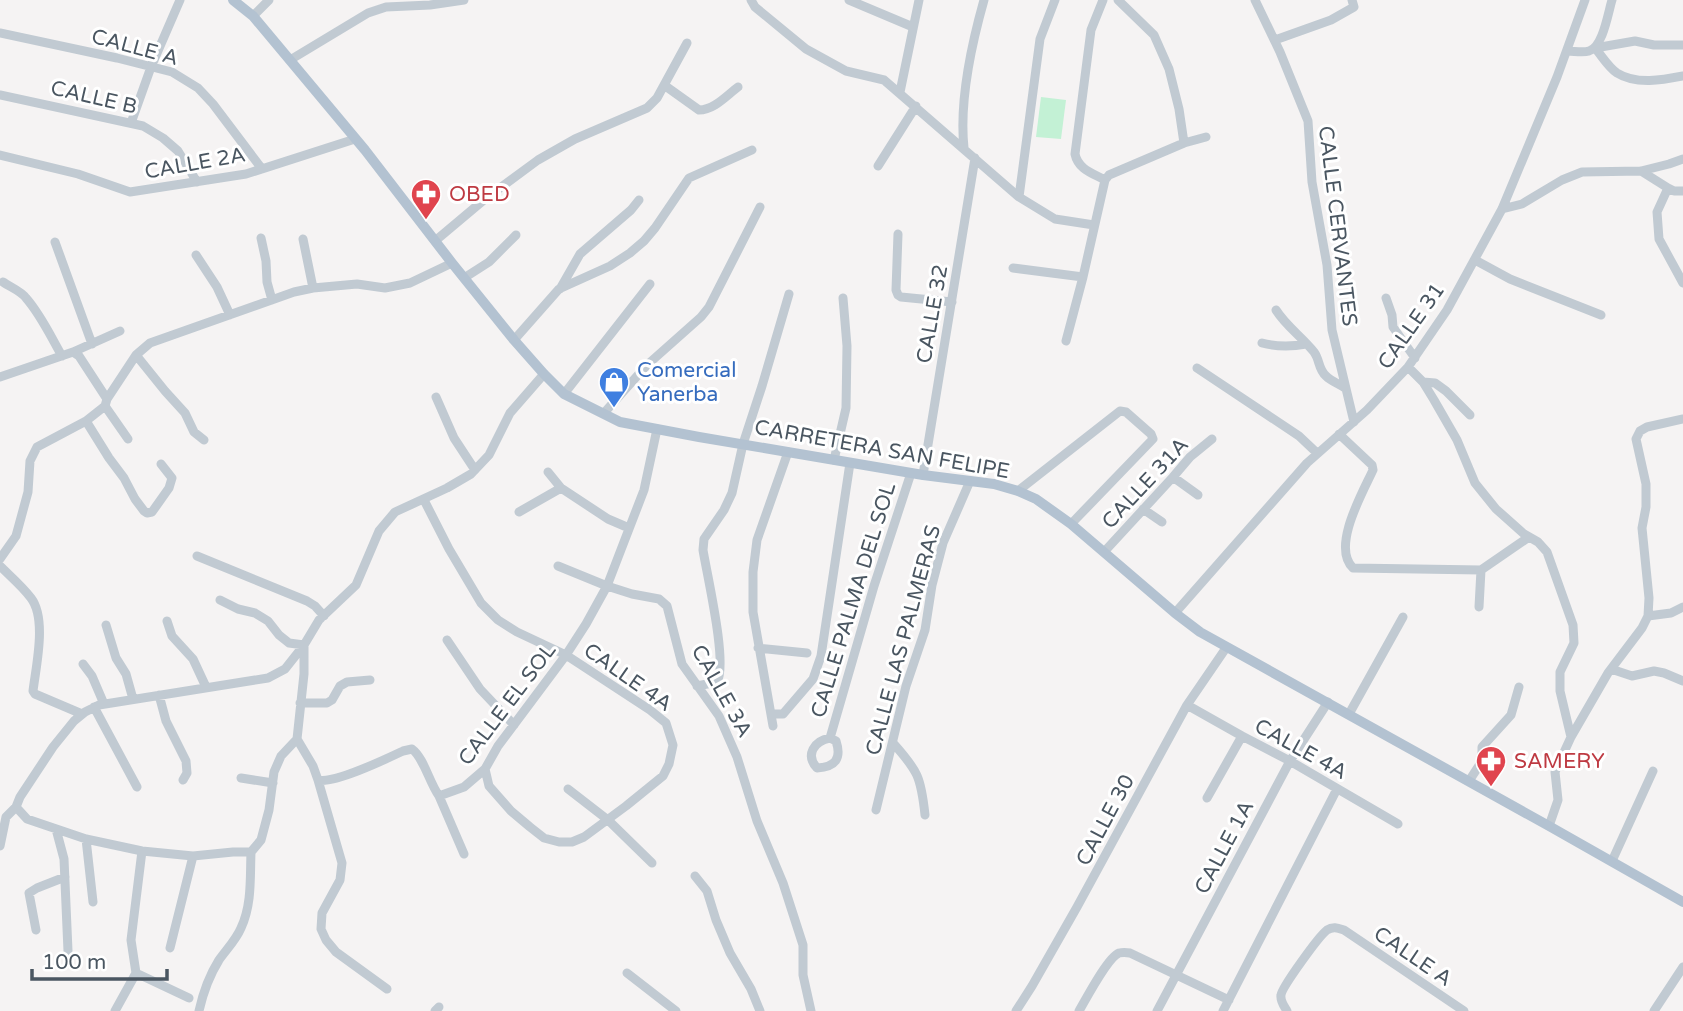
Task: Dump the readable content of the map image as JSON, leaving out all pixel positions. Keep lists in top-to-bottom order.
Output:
{
  "streets": {
    "main road": ["CARRETERA SAN FELIPE"],
    "street": [
      "CALLE A",
      "CALLE B",
      "CALLE 2A",
      "CALLE CERVANTES",
      "CALLE 32",
      "CALLE 31",
      "CALLE 31A",
      "CALLE PALMA DEL SOL",
      "CALLE LAS PALMERAS",
      "CALLE 4A",
      "CALLE 3A",
      "CALLE EL SOL",
      "CALLE 30",
      "CALLE 1A"
    ]
  },
  "crossings": [
    ["CALLE A", "CALLE 2A"],
    ["CALLE B", "CALLE 2A"],
    ["CALLE 2A", "CARRETERA SAN FELIPE"],
    ["CALLE CERVANTES", "CALLE 31"],
    ["CALLE 32", "CARRETERA SAN FELIPE"],
    ["CALLE 31", "CARRETERA SAN FELIPE"],
    ["CARRETERA SAN FELIPE", "CALLE 31A"],
    ["CARRETERA SAN FELIPE", "CALLE PALMA DEL SOL"],
    ["CARRETERA SAN FELIPE", "CALLE LAS PALMERAS"],
    ["CARRETERA SAN FELIPE", "CALLE EL SOL"],
    ["CARRETERA SAN FELIPE", "CALLE 30"],
    ["CARRETERA SAN FELIPE", "CALLE 1A"],
    ["CALLE 4A", "CALLE EL SOL"],
    ["CALLE 4A", "CALLE 30"],
    ["CALLE 4A", "CALLE 1A"],
    ["CALLE 3A", "CALLE EL SOL"]
  ],
  "places": {
    "pharmacy": ["OBED", "SAMERY"],
    "shop": ["Comercial Yanerba"]
  },
  "scale_bar": "100 m"
}
